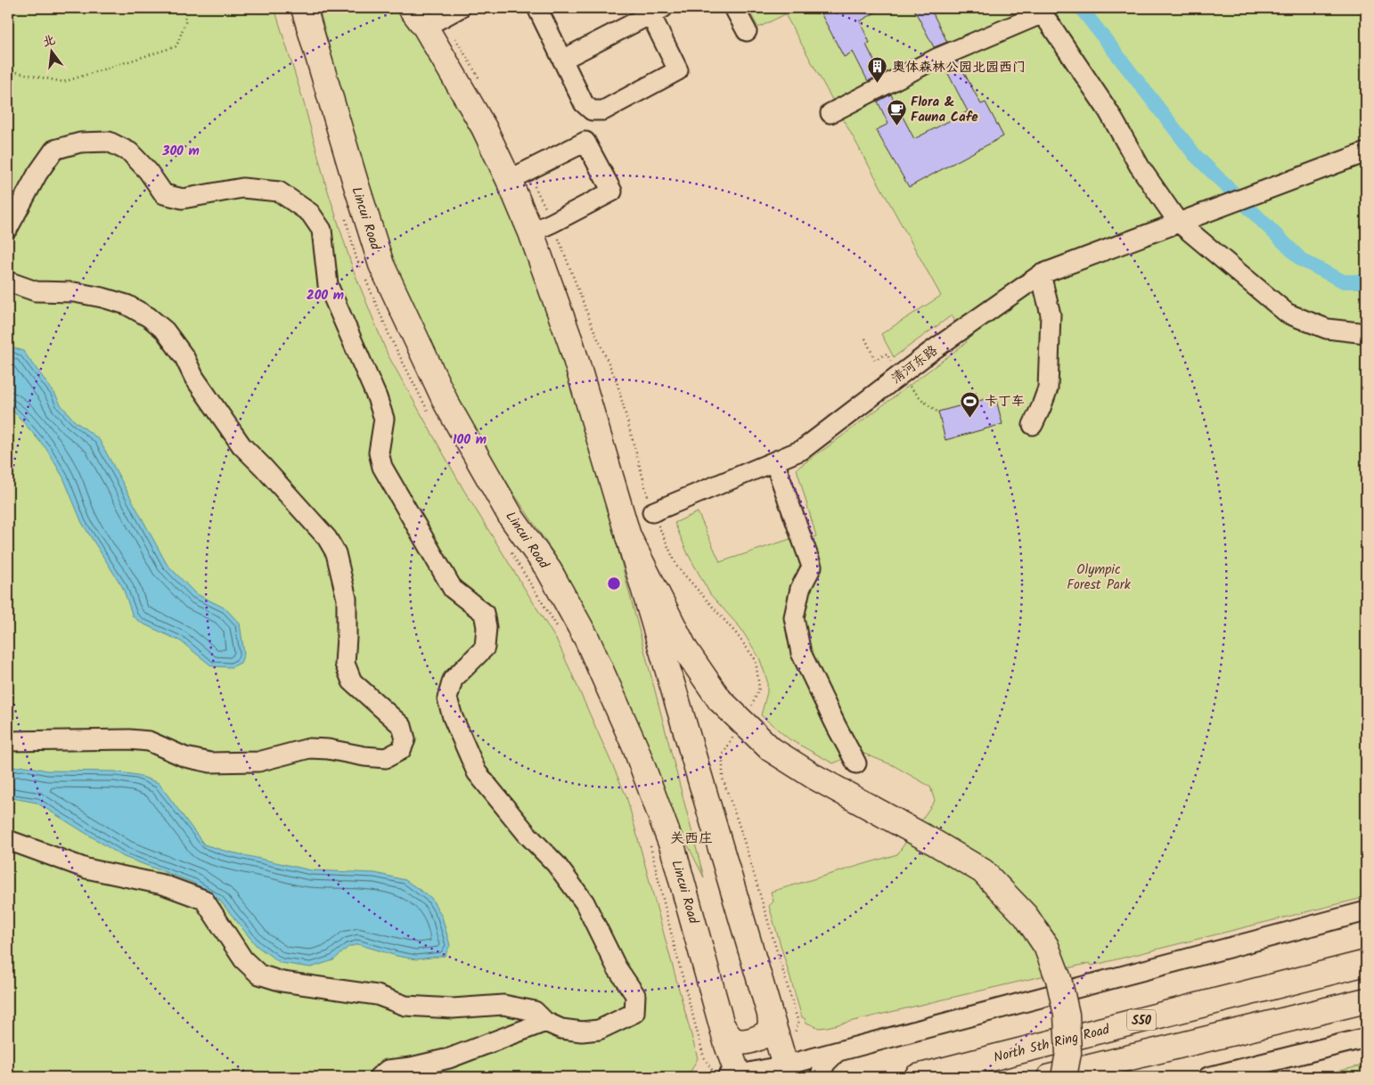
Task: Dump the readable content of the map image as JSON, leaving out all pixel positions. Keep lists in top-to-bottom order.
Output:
{
  "streets": {
    "main road": ["Lincui Road", "S50", "North 5th Ring Road"],
    "street": ["清河东路"]
  },
  "districts": ["关西庄"],
  "parks": ["Olympic Forest Park"],
  "places": {
    "building": ["奥体森林公园北园西门"],
    "cafe": ["Flora & Fauna Cafe"],
    "sports": ["卡丁车"]
  },
  "north": "top",
  "rings": ["300 m", "200 m", "100 m"]
}
